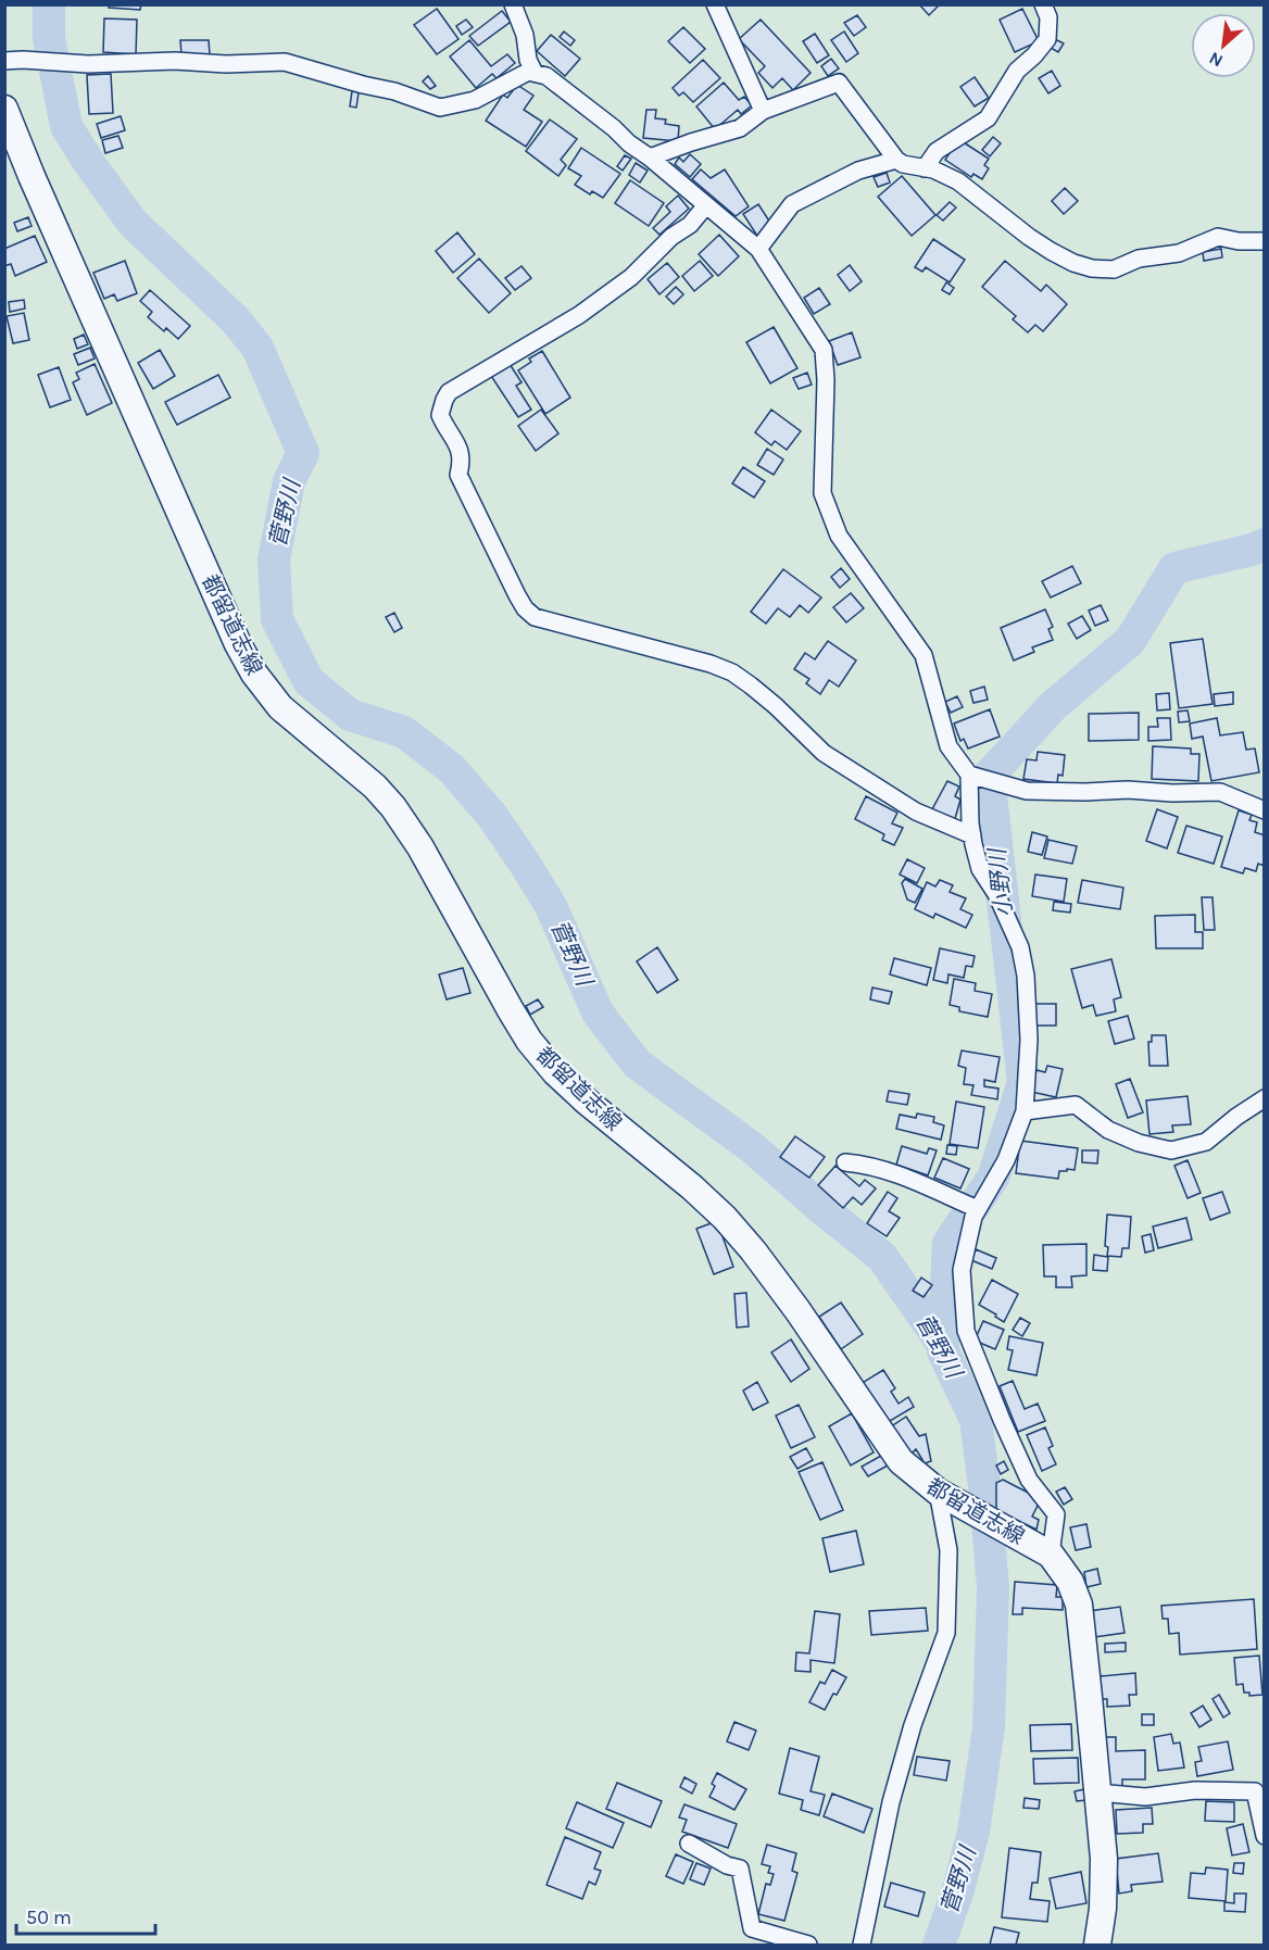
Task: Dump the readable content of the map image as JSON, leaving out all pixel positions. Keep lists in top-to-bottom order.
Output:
{
  "streets": {
    "main road": ["都留道志線"]
  },
  "water": ["菅野川", "小野川"],
  "scale_bar": "50 m",
  "north": "bottom left"
}
